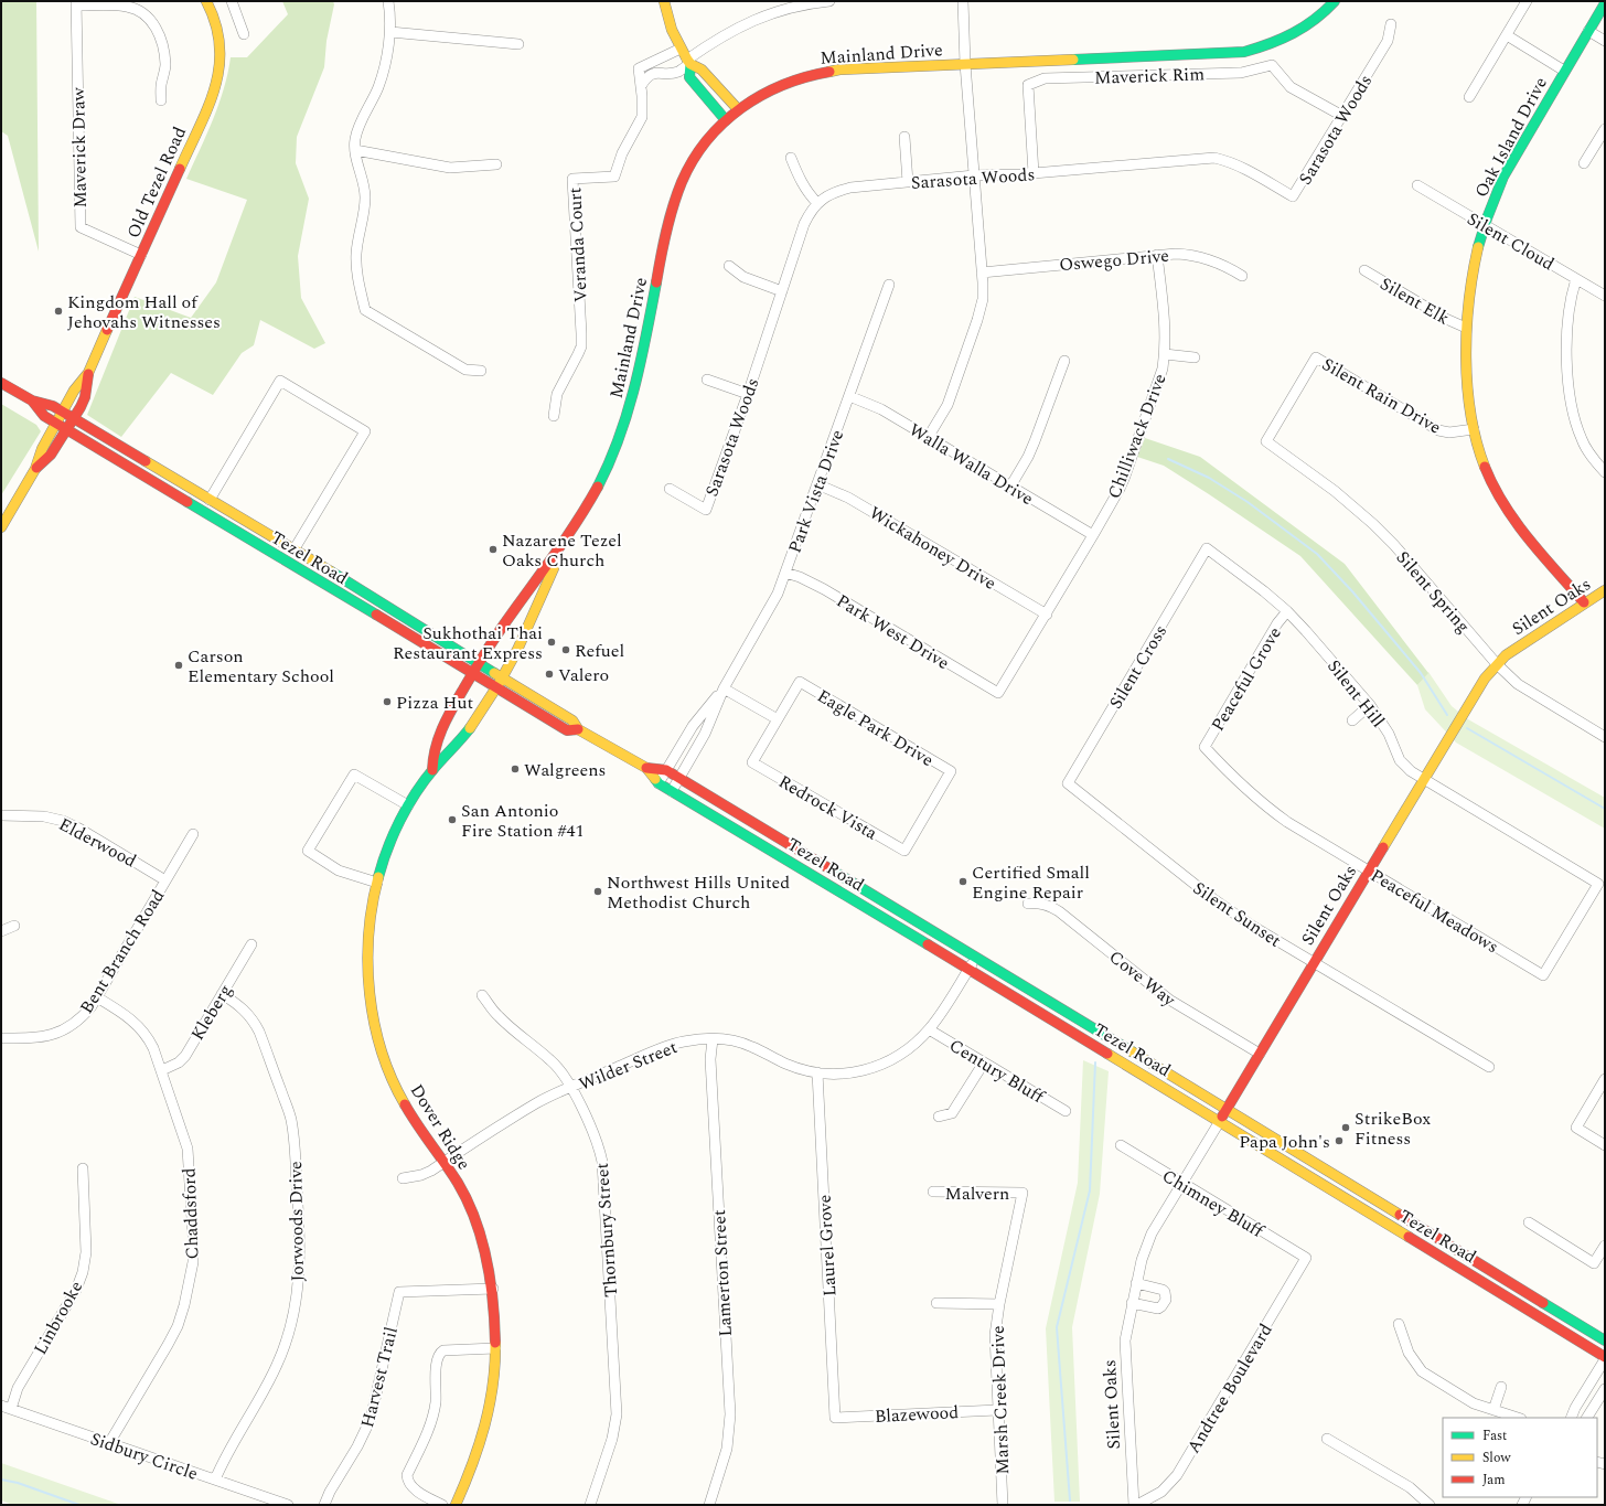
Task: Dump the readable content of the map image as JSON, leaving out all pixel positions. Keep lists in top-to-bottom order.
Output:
{
  "streets": {
    "main road": [
      "Mainland Drive",
      "Oak Island Drive",
      "Old Tezel Road",
      "Tezel Road",
      "Silent Oaks",
      "Dover Ridge"
    ],
    "street": [
      "Maverick Rim",
      "Sarasota Woods",
      "Maverick Draw",
      "Silent Cloud",
      "Veranda Court",
      "Oswego Drive",
      "Silent Elk",
      "Silent Rain Drive",
      "Chilliwack Drive",
      "Walla Walla Drive",
      "Park Vista Drive",
      "Wickahoney Drive",
      "Silent Spring",
      "Park West Drive",
      "Silent Cross",
      "Peaceful Grove",
      "Silent Hill",
      "Eagle Park Drive",
      "Redrock Vista",
      "Elderwood",
      "Peaceful Meadows",
      "Silent Sunset",
      "Bent Branch Road",
      "Cove Way",
      "Kleberg",
      "Wilder Street",
      "Century Bluff",
      "Malvern",
      "Chimney Bluff",
      "Chaddsford",
      "Jorwoods Drive",
      "Thornbury Street",
      "Laurel Grove",
      "Lamerton Street",
      "Linbrooke",
      "Harvest Trail",
      "Andtree Boulevard",
      "Marsh Creek Drive",
      "Blazewood",
      "Sidbury Circle"
    ]
  },
  "crossings": [
    ["Mainland Drive", "Tezel Road"],
    ["Mainland Drive", "Dover Ridge"],
    ["Maverick Rim", "Sarasota Woods"],
    ["Oak Island Drive", "Silent Cloud"],
    ["Oak Island Drive", "Silent Elk"],
    ["Oak Island Drive", "Silent Rain Drive"],
    ["Oak Island Drive", "Silent Oaks"],
    ["Maverick Draw", "Old Tezel Road"],
    ["Old Tezel Road", "Tezel Road"],
    ["Oswego Drive", "Chilliwack Drive"],
    ["Silent Rain Drive", "Silent Spring"],
    ["Chilliwack Drive", "Walla Walla Drive"],
    ["Chilliwack Drive", "Wickahoney Drive"],
    ["Chilliwack Drive", "Park West Drive"],
    ["Walla Walla Drive", "Park Vista Drive"],
    ["Park Vista Drive", "Wickahoney Drive"],
    ["Park Vista Drive", "Tezel Road"],
    ["Park Vista Drive", "Park West Drive"],
    ["Tezel Road", "Silent Oaks"],
    ["Tezel Road", "Wilder Street"],
    ["Tezel Road", "Dover Ridge"],
    ["Silent Spring", "Silent Oaks"],
    ["Silent Oaks", "Silent Hill"],
    ["Silent Oaks", "Peaceful Meadows"],
    ["Silent Oaks", "Silent Sunset"],
    ["Silent Oaks", "Cove Way"],
    ["Silent Oaks", "Chimney Bluff"],
    ["Silent Cross", "Silent Hill"],
    ["Silent Cross", "Silent Sunset"],
    ["Peaceful Grove", "Silent Hill"],
    ["Peaceful Grove", "Peaceful Meadows"],
    ["Silent Hill", "Peaceful Meadows"],
    ["Eagle Park Drive", "Redrock Vista"],
    ["Elderwood", "Bent Branch Road"],
    ["Bent Branch Road", "Chaddsford"],
    ["Kleberg", "Chaddsford"],
    ["Kleberg", "Jorwoods Drive"],
    ["Wilder Street", "Century Bluff"],
    ["Wilder Street", "Dover Ridge"],
    ["Wilder Street", "Thornbury Street"],
    ["Wilder Street", "Laurel Grove"],
    ["Wilder Street", "Lamerton Street"],
    ["Dover Ridge", "Harvest Trail"],
    ["Malvern", "Marsh Creek Drive"],
    ["Chimney Bluff", "Andtree Boulevard"],
    ["Chaddsford", "Sidbury Circle"],
    ["Jorwoods Drive", "Sidbury Circle"],
    ["Laurel Grove", "Blazewood"],
    ["Linbrooke", "Sidbury Circle"],
    ["Marsh Creek Drive", "Blazewood"]
  ],
  "places": [
    "Kingdom Hall of Jehovahs Witnesses",
    "Nazarene Tezel Oaks Church",
    "Sukhothai Thai Restaurant Express",
    "Refuel",
    "Carson Elementary School",
    "Valero",
    "Pizza Hut",
    "Walgreens",
    "San Antonio Fire Station #41",
    "Certified Small Engine Repair",
    "Northwest Hills United Methodist Church",
    "StrikeBox Fitness",
    "Papa John's"
  ],
  "legend": ["Fast", "Slow", "Jam"]
}
